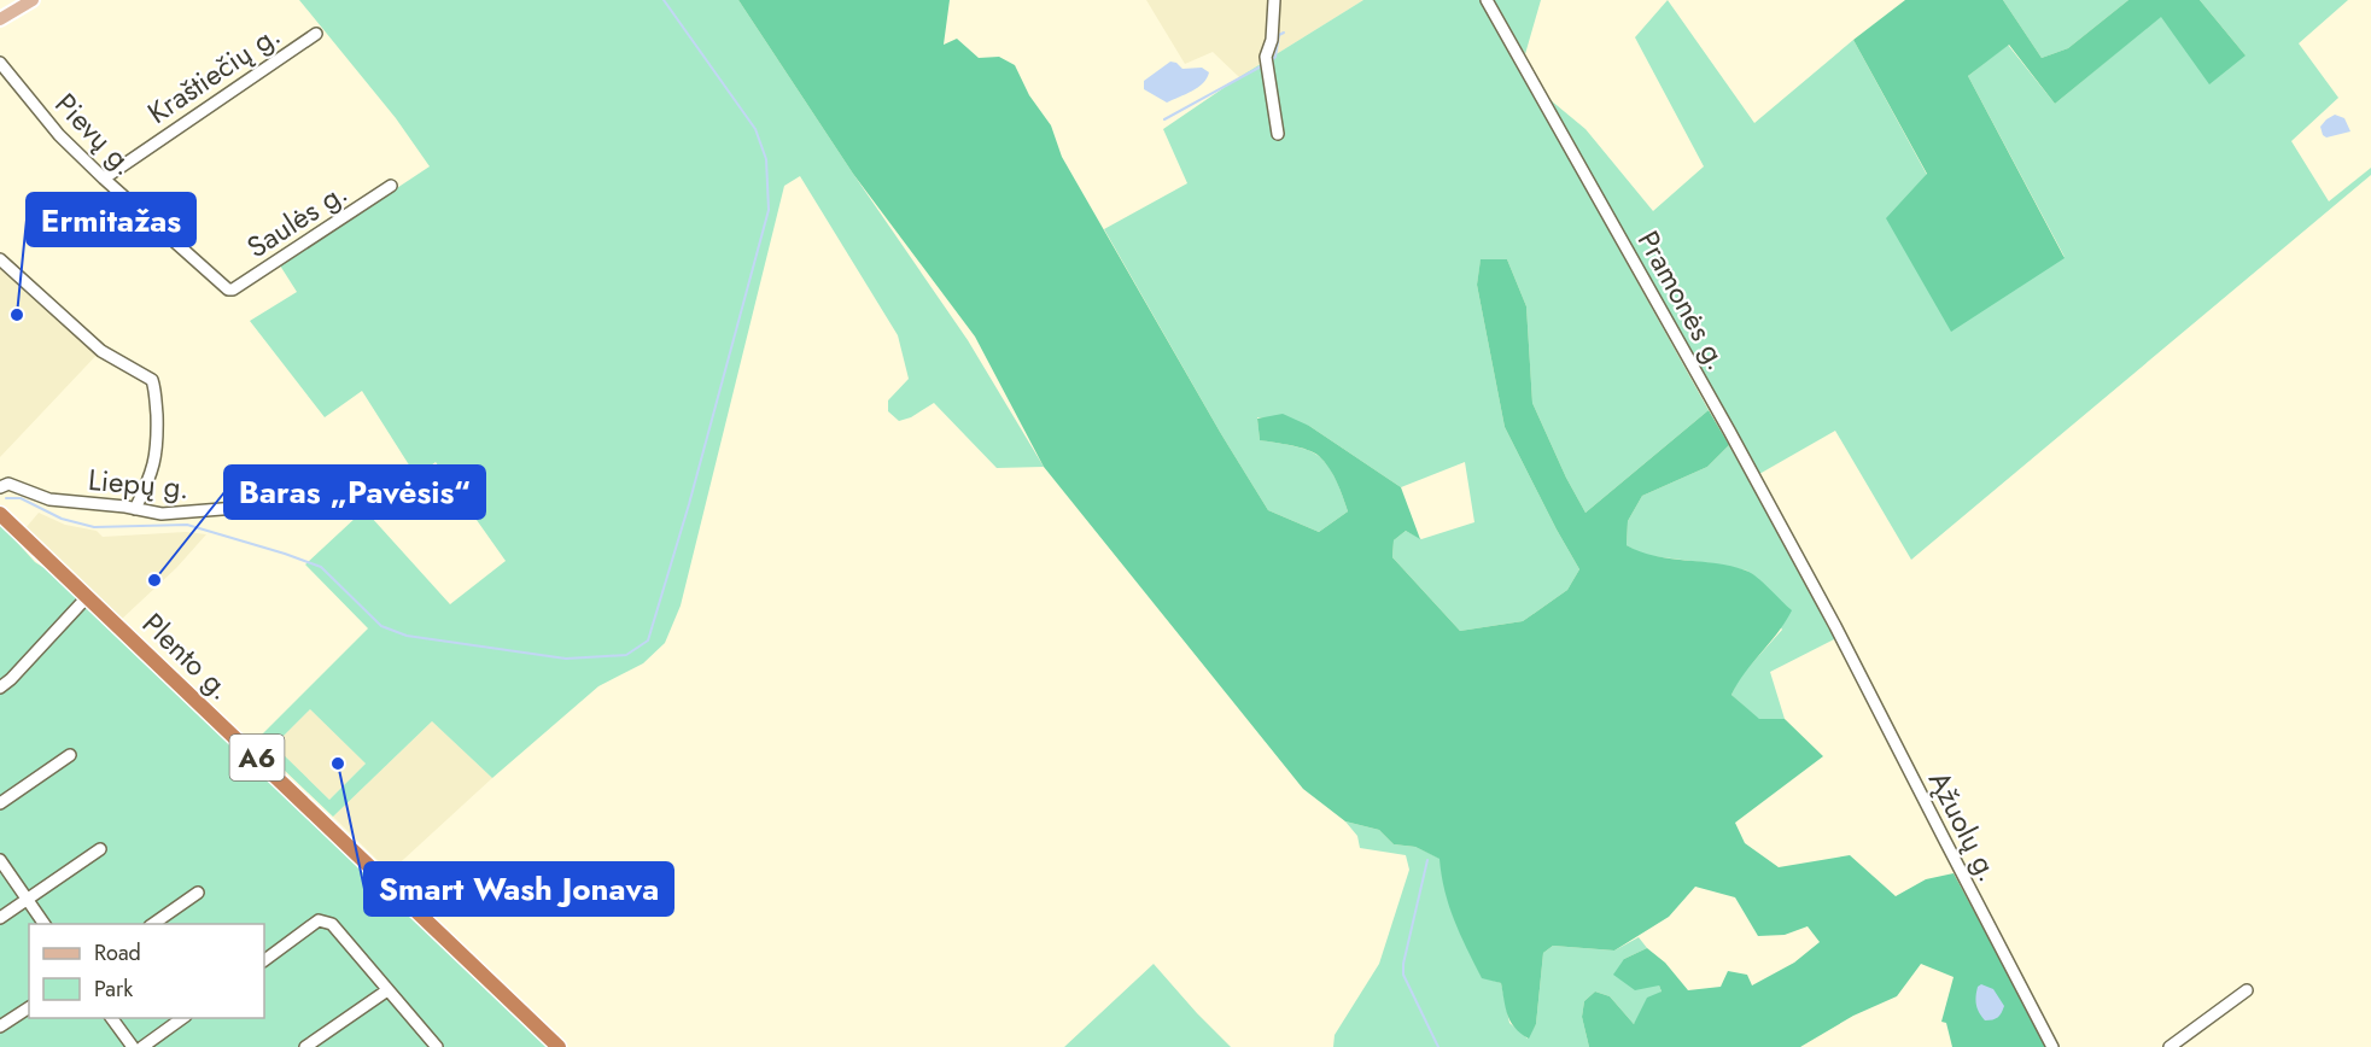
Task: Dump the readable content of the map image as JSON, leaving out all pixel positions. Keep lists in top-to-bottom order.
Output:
{
  "streets": {
    "highway": ["Plento g.", "A6"],
    "street": [
      "Kraštiečių g.",
      "Pievų g.",
      "Saulės g.",
      "Pramonės g.",
      "Liepų g.",
      "Ąžuolų g."
    ]
  },
  "crossings": [
    ["Kraštiečių g.", "Pievų g."],
    ["Pievų g.", "Saulės g."],
    ["Pramonės g.", "Ąžuolų g."]
  ],
  "places": ["Ermitažas", "Baras „Pavėsis“", "Smart Wash Jonava"],
  "legend": ["Road", "Park"]
}
